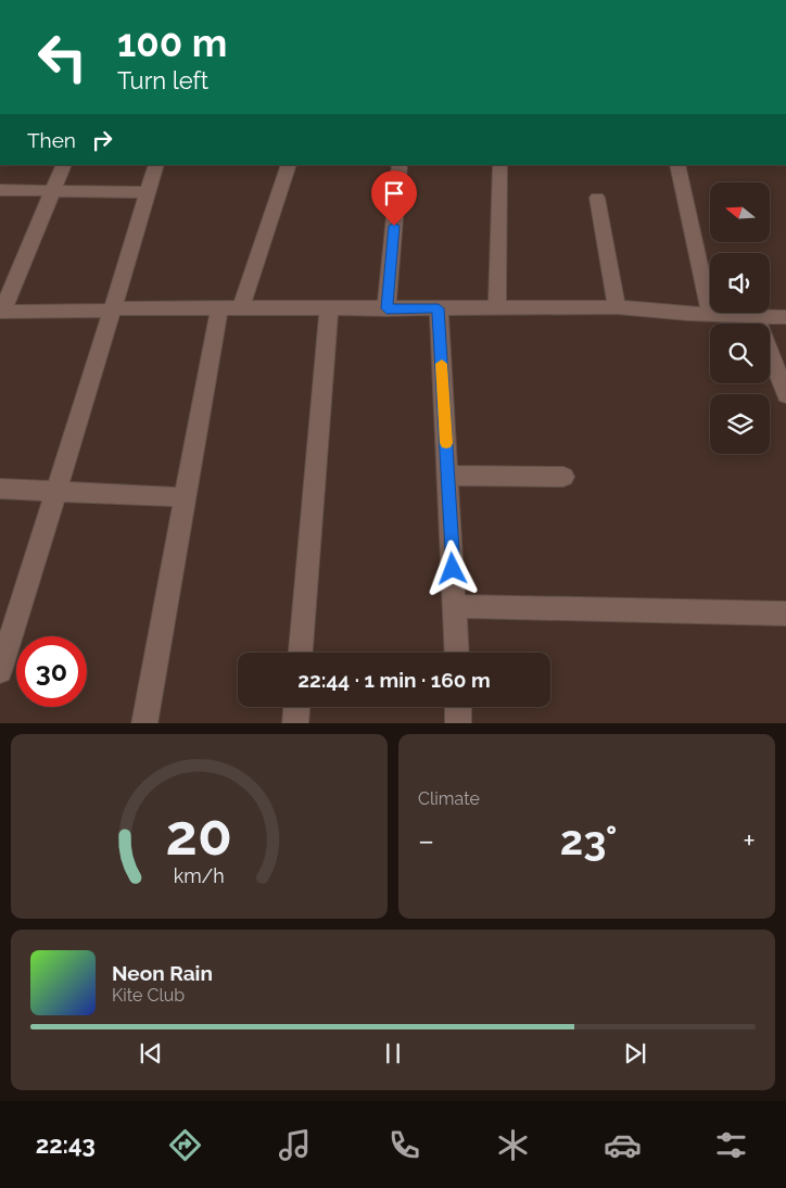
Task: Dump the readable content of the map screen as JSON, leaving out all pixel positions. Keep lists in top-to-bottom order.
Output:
{
  "north": "left",
  "page": {
    "turn": ["100 m", "Turn left"],
    "then": "Then",
    "limit": "30",
    "trip": "22:44 · 1 min · 160 m",
    "tile": "Climate",
    "heat": ["−", "23°", "+"],
    "song": ["Neon Rain", "Kite Club"],
    "tabs": "22:43",
    "gauge": ["20", "km/h"]
  }
}
